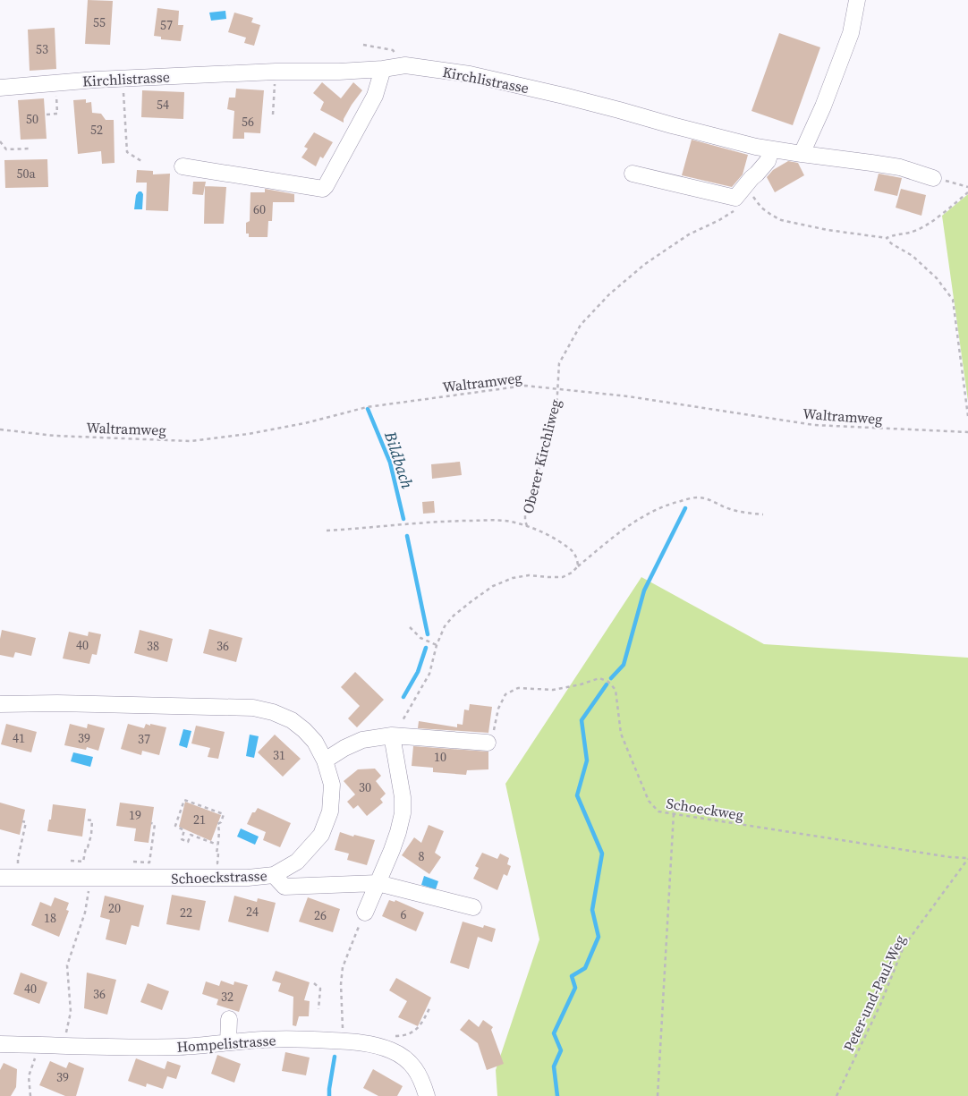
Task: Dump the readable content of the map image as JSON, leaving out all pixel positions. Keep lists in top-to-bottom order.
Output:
{
  "streets": {
    "street": ["Kirchlistrasse", "Schoeckstrasse", "Hompelistrasse"],
    "path": [
      "Waltramweg",
      "Oberer Kirchliweg",
      "Schoeckweg",
      "Peter-und-Paul-Weg"
    ]
  },
  "crossings": [
    ["Waltramweg", "Oberer Kirchliweg"],
    ["Schoeckweg", "Peter-und-Paul-Weg"]
  ],
  "water": ["Bildbach"],
  "house_numbers": [
    "55",
    "57",
    "53",
    "54",
    "50",
    "56",
    "52",
    "50a",
    "60",
    "40",
    "38",
    "36",
    "41",
    "39",
    "37",
    "31",
    "10",
    "30",
    "19",
    "21",
    "8",
    "20",
    "24",
    "22",
    "6",
    "26",
    "18",
    "40",
    "36",
    "32",
    "39"
  ]
}
